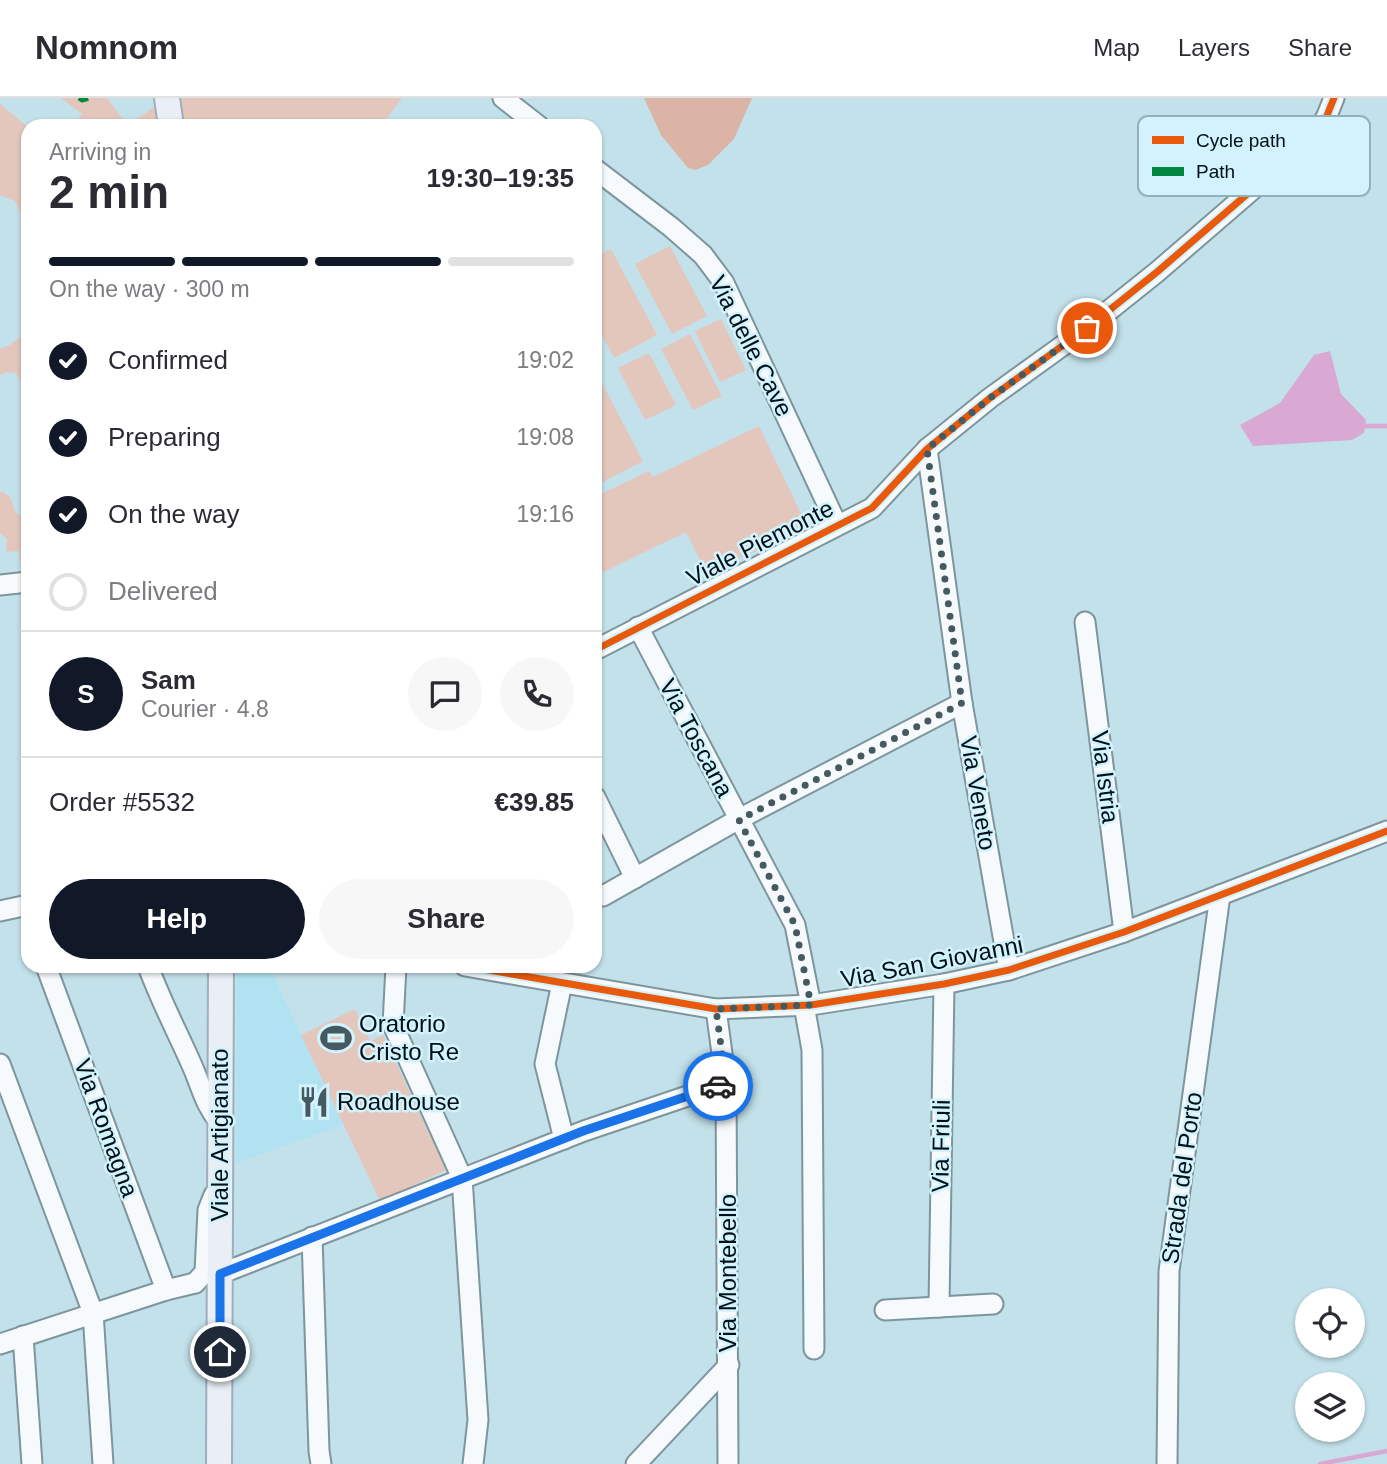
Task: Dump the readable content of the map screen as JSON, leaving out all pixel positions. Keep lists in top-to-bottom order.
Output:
{
  "streets": {
    "main road": ["Viale Artigianato"],
    "street": [
      "Via delle Cave",
      "Viale Piemonte",
      "Via Toscana",
      "Via Istria",
      "Via Veneto",
      "Via San Giovanni",
      "Via Romagna",
      "Via Friuli",
      "Strada del Porto",
      "Via Montebello"
    ]
  },
  "crossings": [
    ["Via delle Cave", "Viale Piemonte"],
    ["Viale Piemonte", "Via Toscana"],
    ["Viale Piemonte", "Via Veneto"],
    ["Via Toscana", "Via San Giovanni"],
    ["Via Istria", "Via San Giovanni"],
    ["Via Veneto", "Via San Giovanni"],
    ["Via San Giovanni", "Via Friuli"],
    ["Via San Giovanni", "Strada del Porto"],
    ["Via San Giovanni", "Via Montebello"]
  ],
  "places": {
    "sports": ["Oratorio Cristo Re"],
    "restaurant": ["Roadhouse"]
  },
  "legend": ["Cycle path", "Path"],
  "page": {
    "header": "Nomnom",
    "nav": ["Map", "Layers", "Share"],
    "heading": ["2 min", "Arriving in", "19:30–19:35"],
    "panel": [
      "Sam",
      "Courier · 4.8",
      "Order #5532",
      "€39.85"
    ],
    "bar": "On the way · 300 m",
    "list": [
      ["Confirmed", "19:02"],
      ["Preparing", "19:08"],
      ["On the way", "19:16"],
      "Delivered"
    ],
    "round": "S",
    "buttons": ["Help", "Share"]
  }
}
